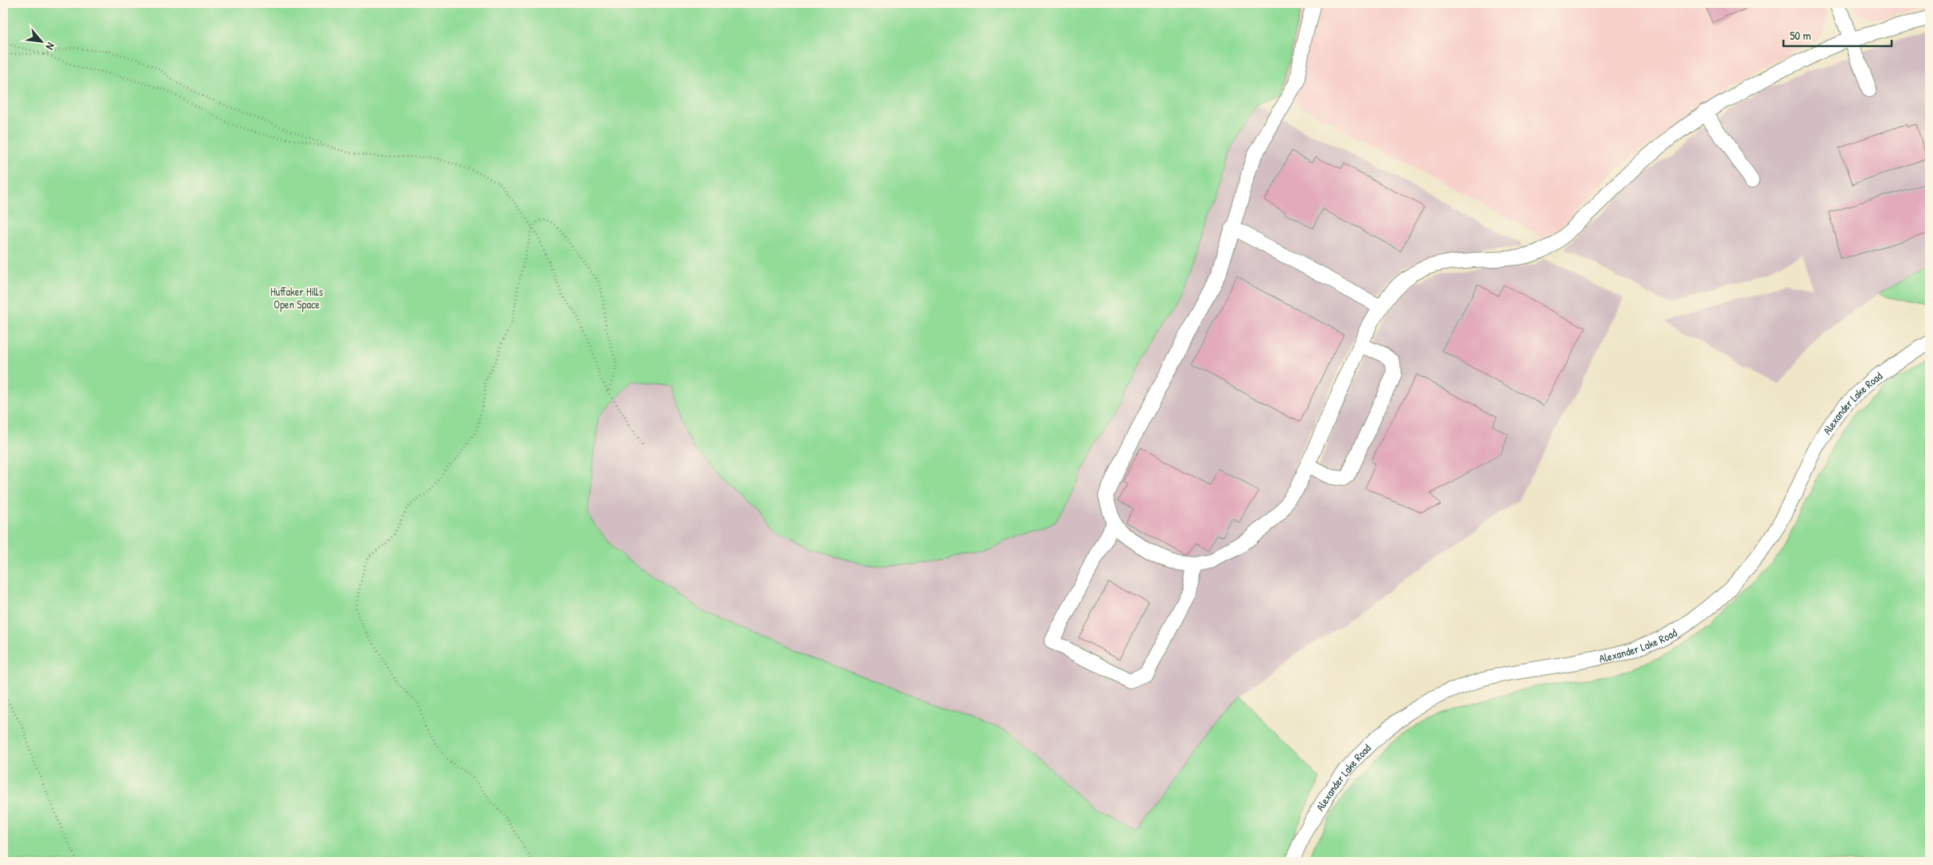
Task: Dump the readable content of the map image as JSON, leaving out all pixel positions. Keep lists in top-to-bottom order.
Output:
{
  "streets": {
    "street": ["Alexander Lake Road"]
  },
  "parks": ["Huffaker Hills Open Space"],
  "scale_bar": "50 m",
  "north": "bottom right"
}
